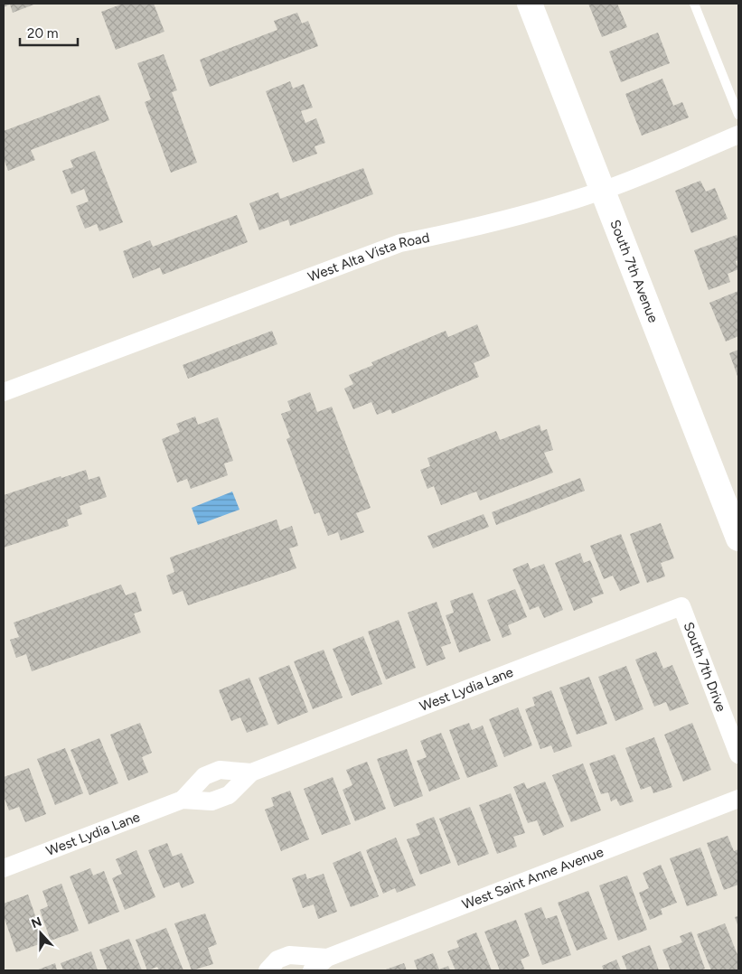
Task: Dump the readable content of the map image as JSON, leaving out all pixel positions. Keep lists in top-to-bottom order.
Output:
{
  "streets": {
    "main road": ["South 7th Avenue"],
    "street": [
      "West Alta Vista Road",
      "South 7th Drive",
      "West Lydia Lane",
      "West Saint Anne Avenue"
    ]
  },
  "crossings": [
    ["West Alta Vista Road", "South 7th Avenue"],
    ["South 7th Drive", "West Lydia Lane"]
  ],
  "scale_bar": "20 m",
  "north": "top"
}
